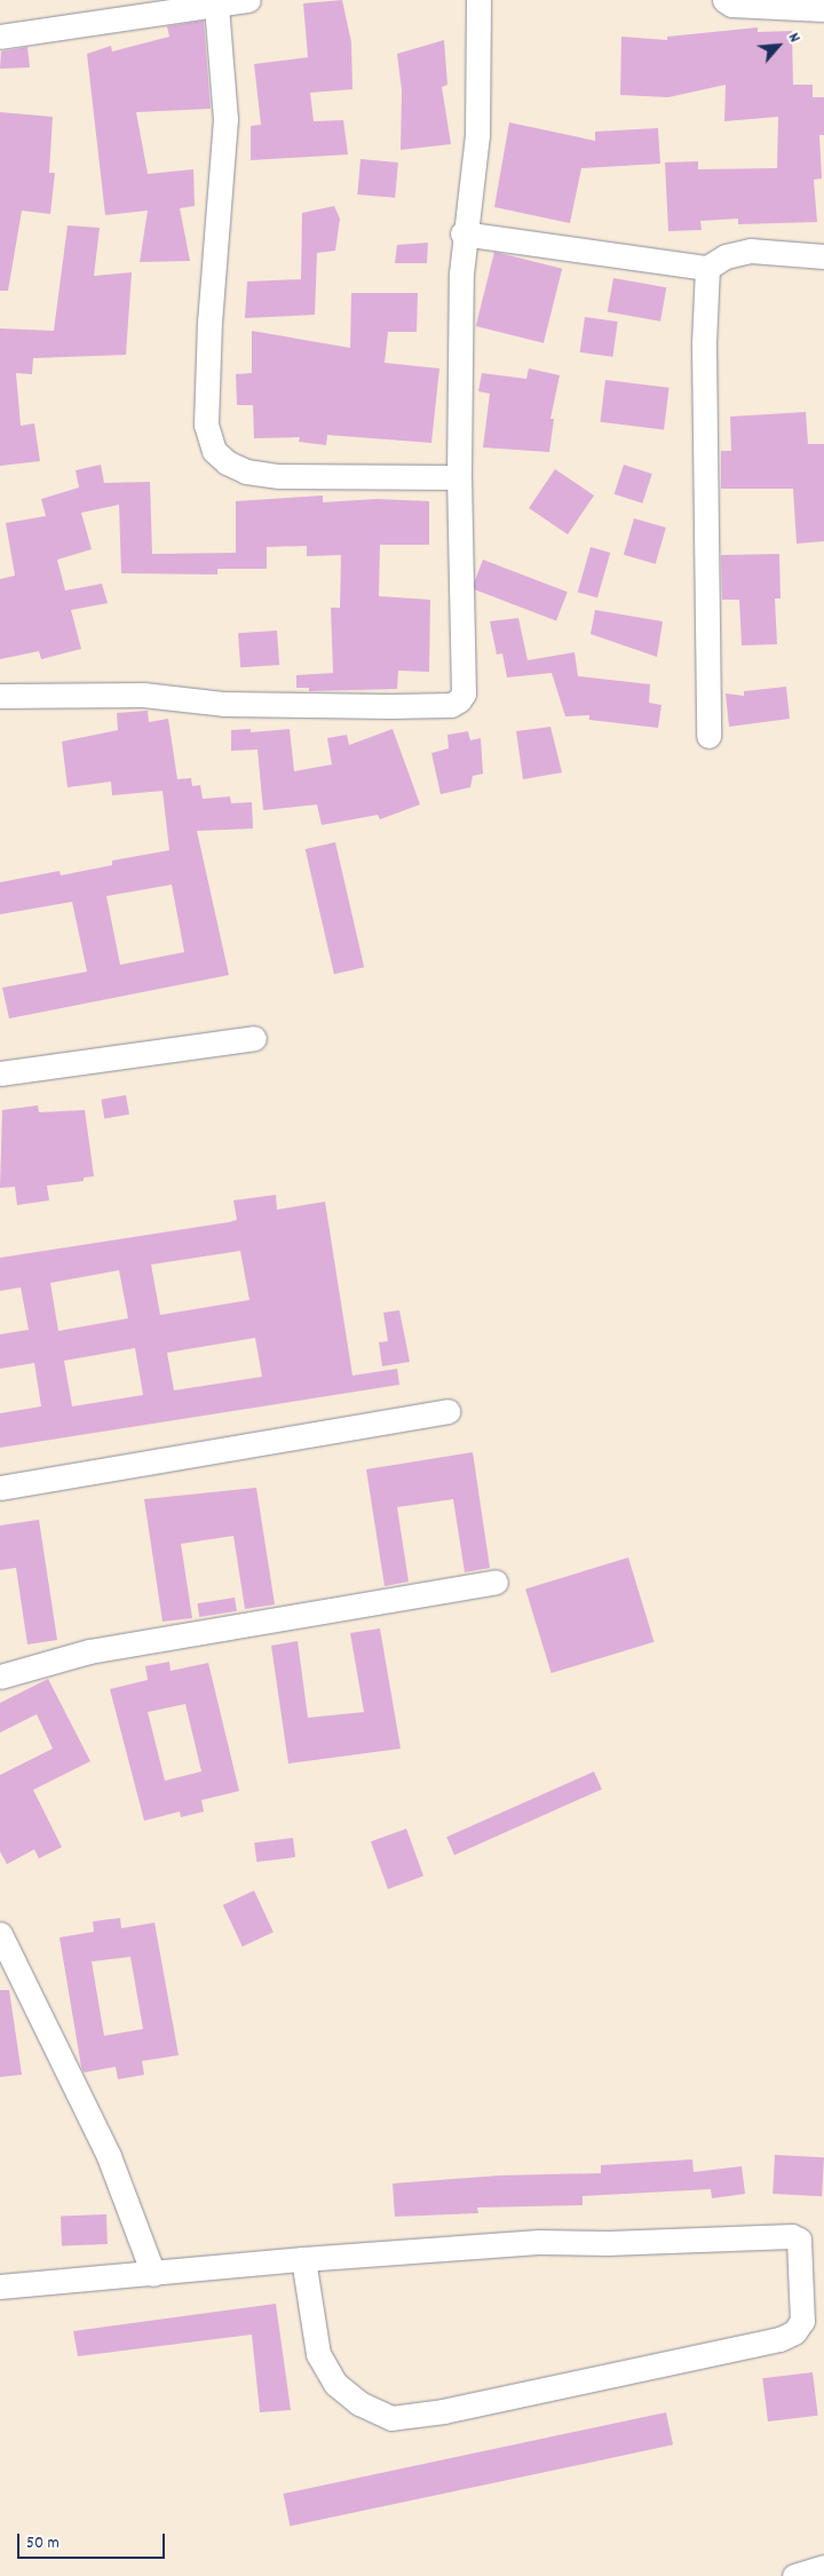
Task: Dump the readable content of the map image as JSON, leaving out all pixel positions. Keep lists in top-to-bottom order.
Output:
{
  "scale_bar": "50 m",
  "north": "top right"
}
